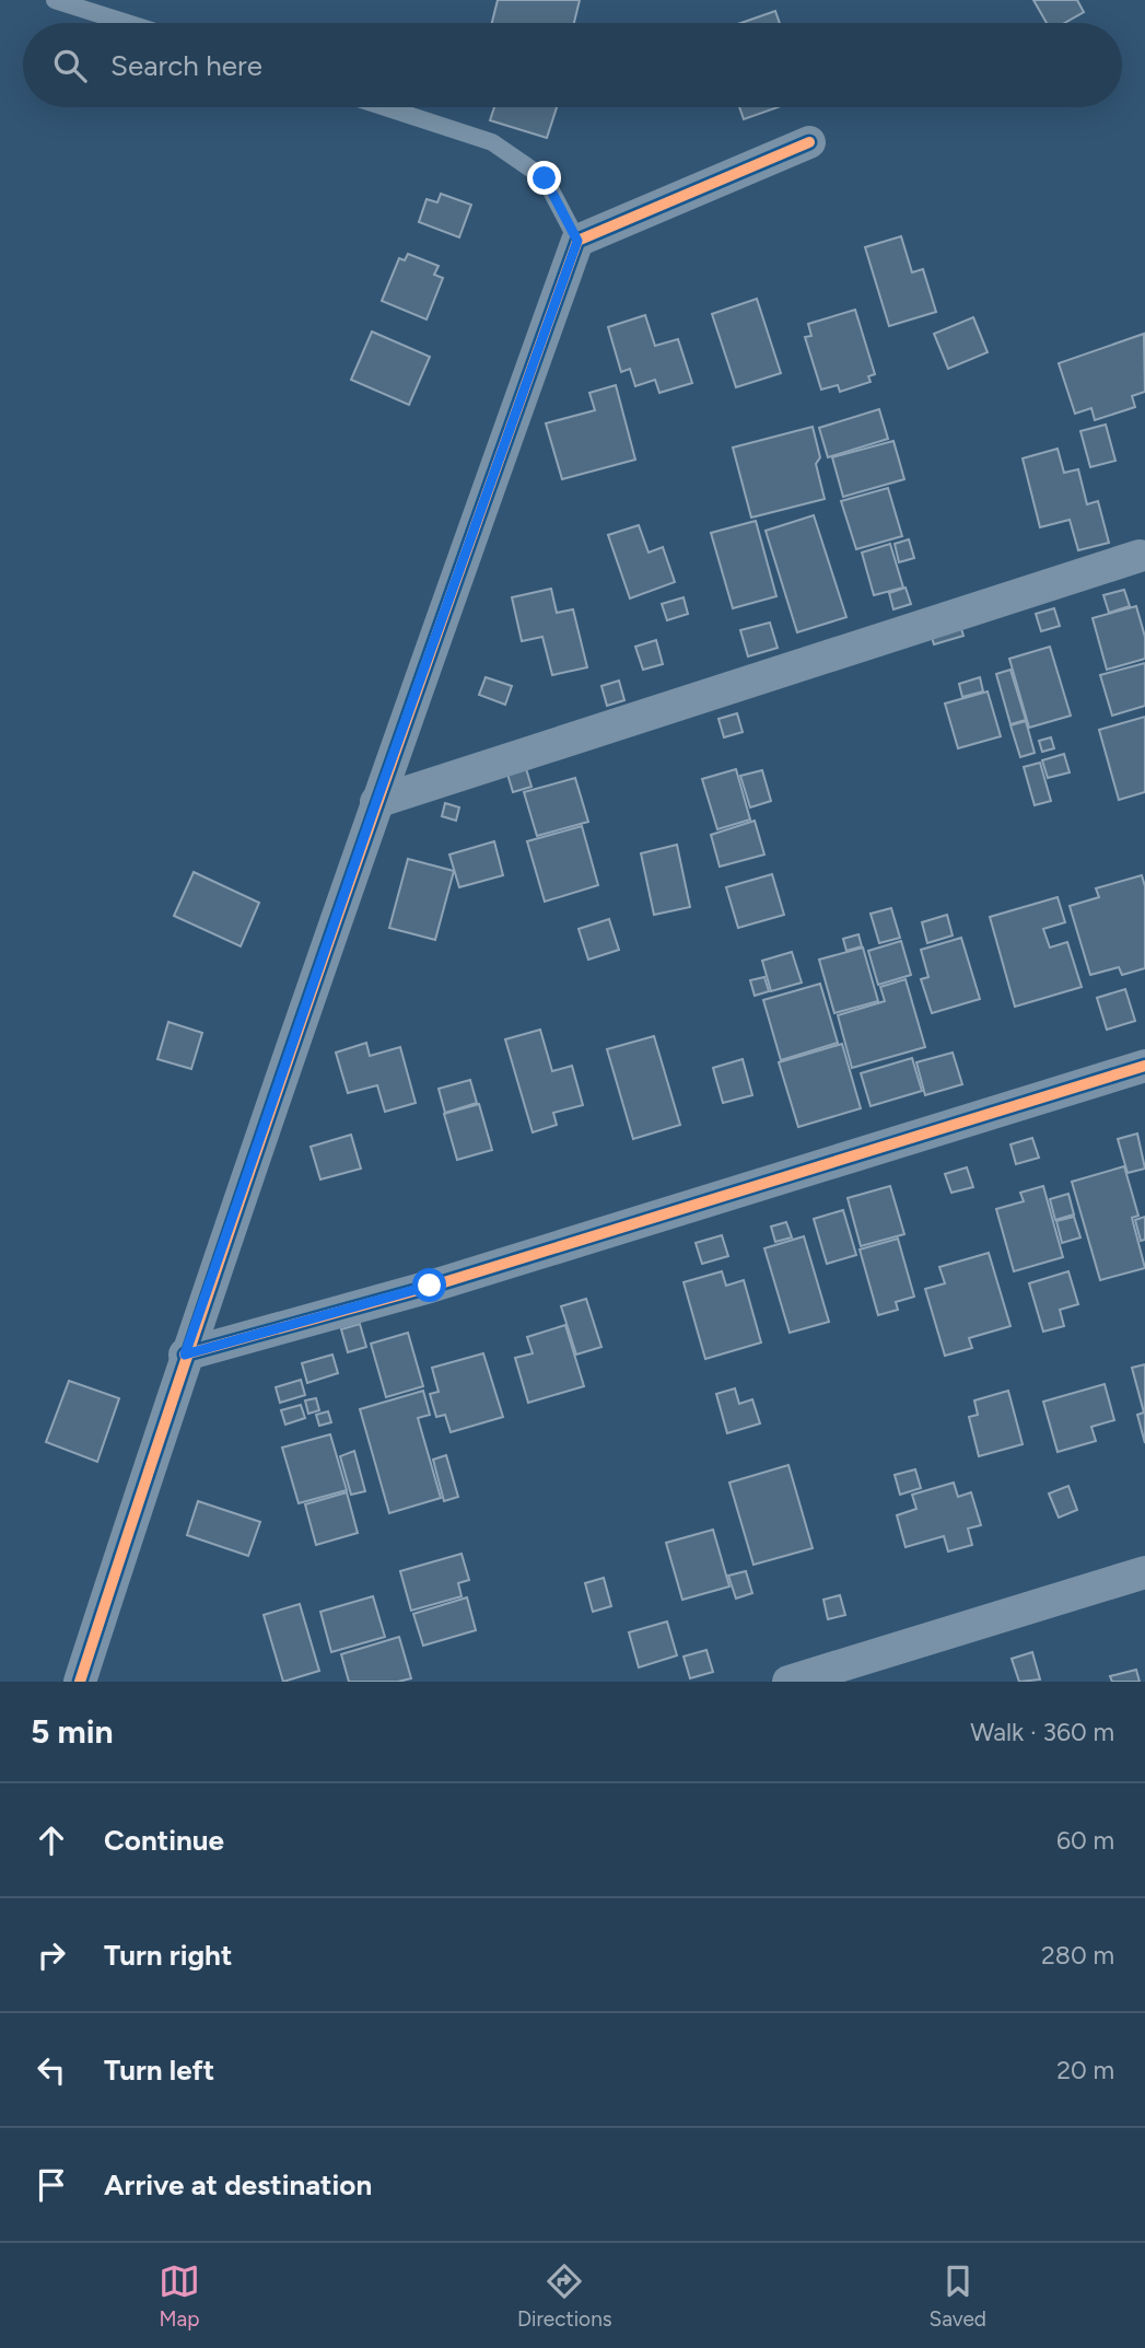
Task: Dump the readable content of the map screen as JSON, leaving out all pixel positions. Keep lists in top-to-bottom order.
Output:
{
  "page": {
    "search": "Search here",
    "heading": ["5 min", "Walk · 360 m"],
    "list": [
      ["Continue", "60 m"],
      ["Turn right", "280 m"],
      ["Turn left", "20 m"],
      "Arrive at destination"
    ],
    "nav": ["Map", "Directions", "Saved"]
  }
}
